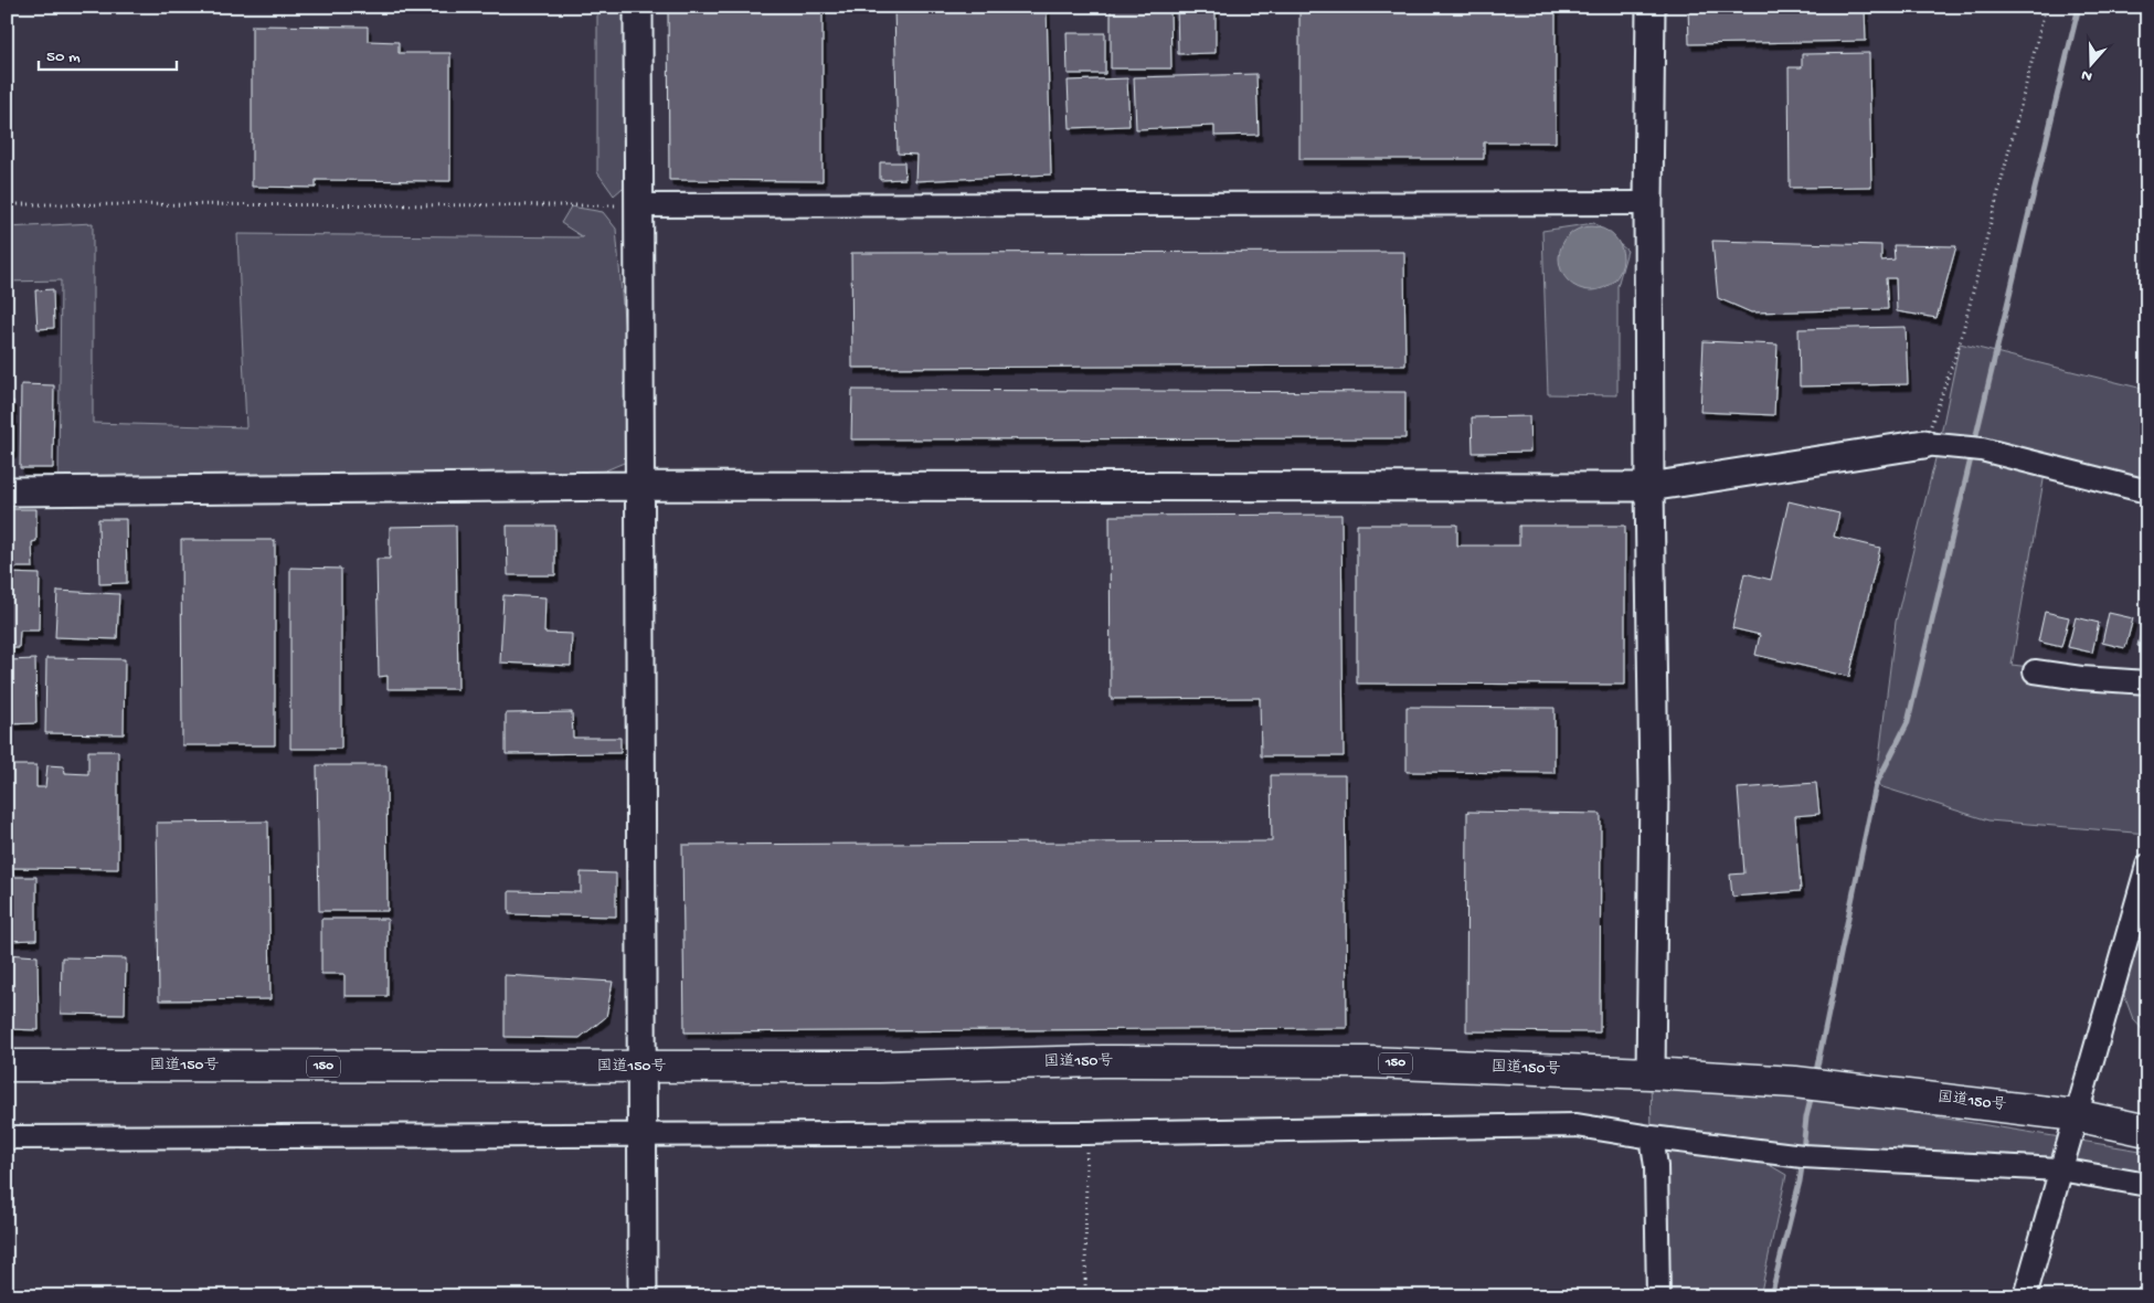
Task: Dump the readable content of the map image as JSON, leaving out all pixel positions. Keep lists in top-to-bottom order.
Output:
{
  "streets": {
    "highway": ["国道150号", "150"]
  },
  "scale_bar": "50 m",
  "north": "bottom"
}
